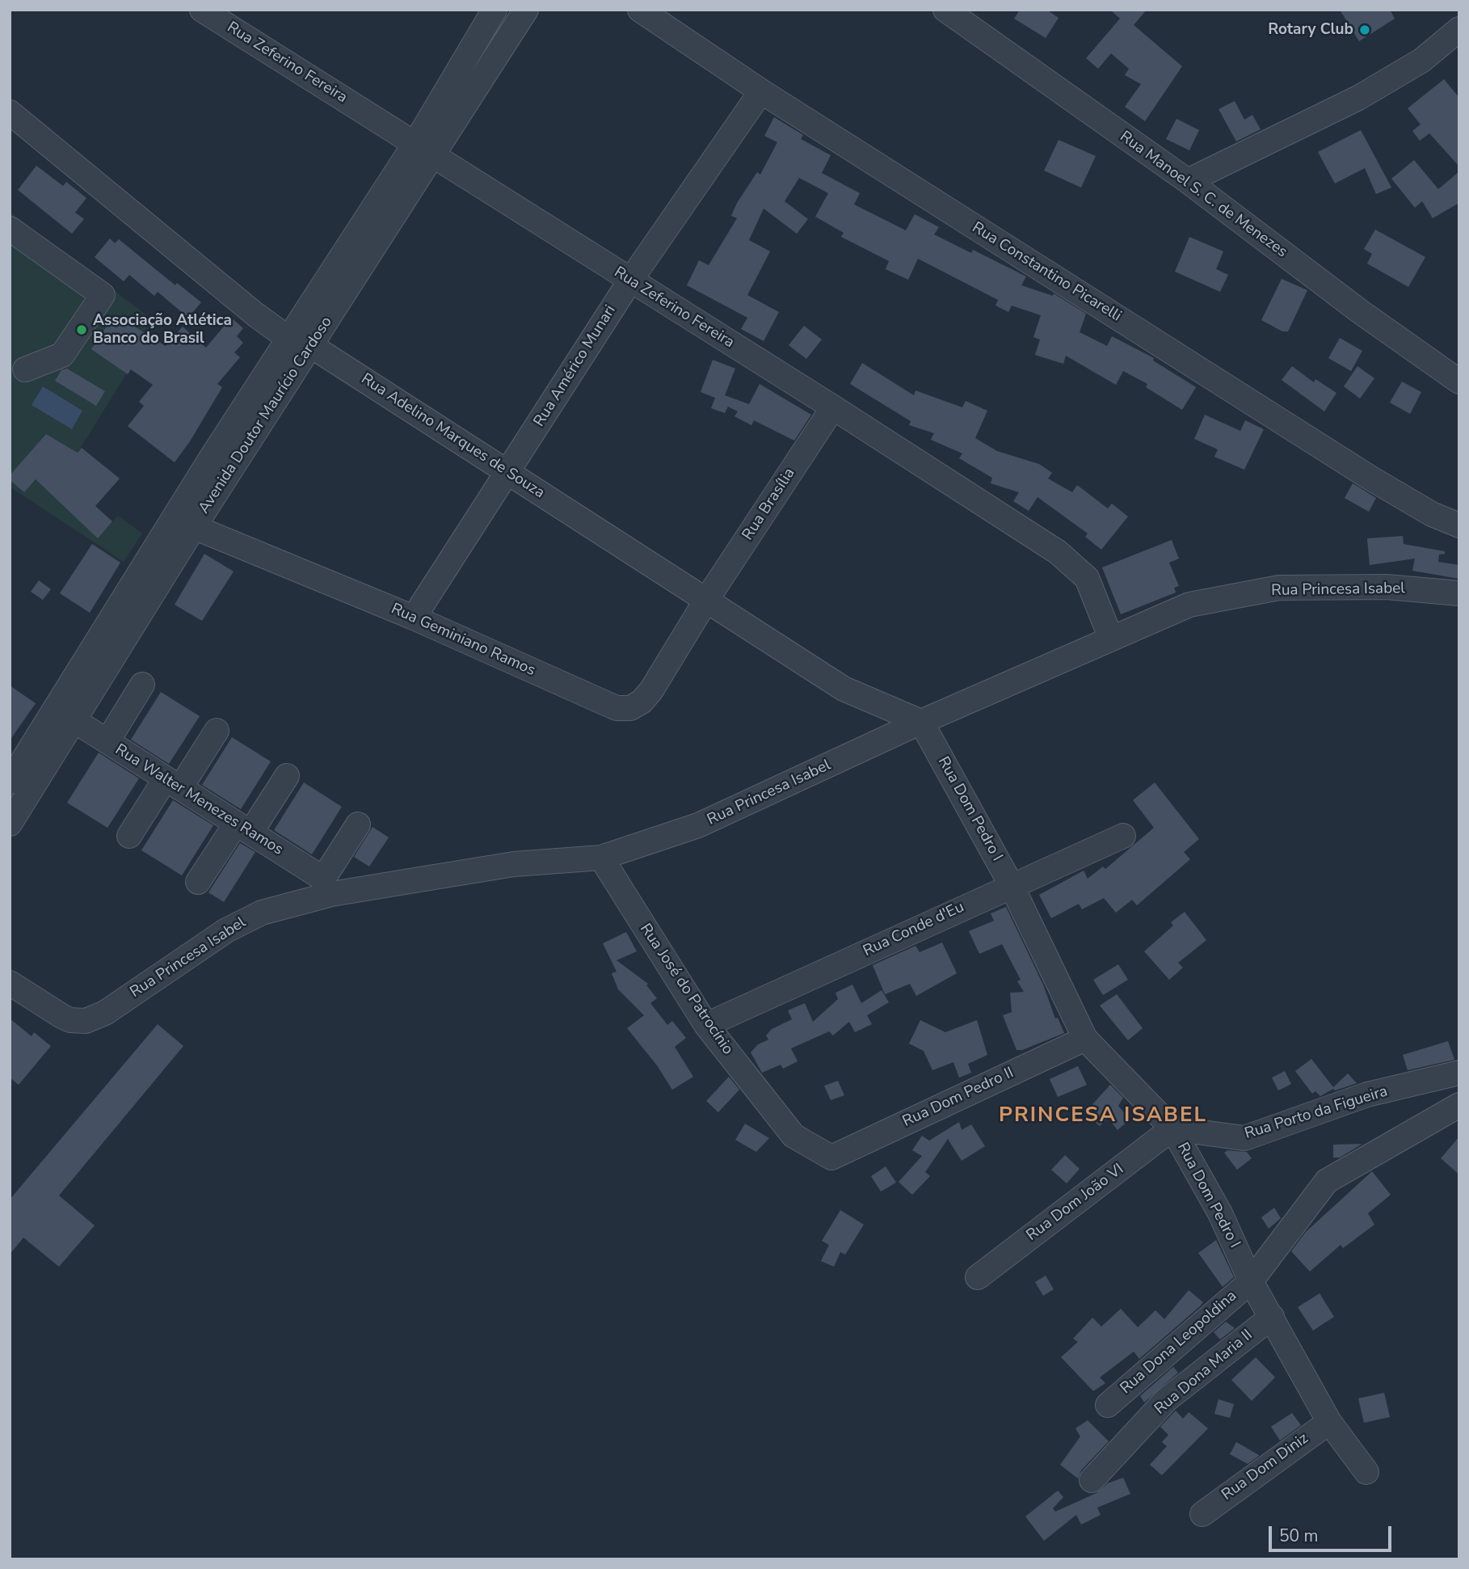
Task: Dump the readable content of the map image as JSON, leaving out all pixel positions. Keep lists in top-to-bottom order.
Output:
{
  "streets": {
    "street": [
      "Rua Zeferino Fereira",
      "Rua Manoel S. C. de Menezes",
      "Rua Constantino Picarelli",
      "Rua Américo Munari",
      "Avenida Doutor Maurício Cardoso",
      "Rua Adelino Marques de Souza",
      "Rua Brasília",
      "Rua Princesa Isabel",
      "Rua Geminiano Ramos",
      "Rua Walter Menezes Ramos",
      "Rua Dom Pedro I",
      "Rua Conde d'Eu",
      "Rua José do Patrocínio",
      "Rua Dom Pedro II",
      "Rua Porto da Figueira",
      "Rua Dom João VI",
      "Rua Dona Leopoldina",
      "Rua Dona Maria II",
      "Rua Dom Diniz"
    ]
  },
  "crossings": [
    ["Rua Zeferino Fereira", "Rua Américo Munari"],
    ["Rua Zeferino Fereira", "Avenida Doutor Maurício Cardoso"],
    ["Rua Zeferino Fereira", "Rua Brasília"],
    ["Rua Zeferino Fereira", "Rua Princesa Isabel"],
    ["Rua Constantino Picarelli", "Rua Américo Munari"],
    ["Rua Américo Munari", "Rua Adelino Marques de Souza"],
    ["Rua Américo Munari", "Rua Geminiano Ramos"],
    ["Avenida Doutor Maurício Cardoso", "Rua Adelino Marques de Souza"],
    ["Avenida Doutor Maurício Cardoso", "Rua Geminiano Ramos"],
    ["Avenida Doutor Maurício Cardoso", "Rua Walter Menezes Ramos"],
    ["Rua Adelino Marques de Souza", "Rua Brasília"],
    ["Rua Adelino Marques de Souza", "Rua Princesa Isabel"],
    ["Rua Adelino Marques de Souza", "Rua Geminiano Ramos"],
    ["Rua Adelino Marques de Souza", "Rua Dom Pedro I"],
    ["Rua Brasília", "Rua Geminiano Ramos"],
    ["Rua Princesa Isabel", "Rua Dom Pedro I"],
    ["Rua Princesa Isabel", "Rua José do Patrocínio"],
    ["Rua Dom Pedro I", "Rua Conde d'Eu"],
    ["Rua Dom Pedro I", "Rua Dom Pedro II"],
    ["Rua Dom Pedro I", "Rua Porto da Figueira"],
    ["Rua Dom Pedro I", "Rua Dom João VI"],
    ["Rua Dom Pedro I", "Rua Dona Leopoldina"],
    ["Rua Dom Pedro I", "Rua Dona Maria II"],
    ["Rua Dom Pedro I", "Rua Dom Diniz"],
    ["Rua Conde d'Eu", "Rua José do Patrocínio"],
    ["Rua José do Patrocínio", "Rua Dom Pedro II"],
    ["Rua Porto da Figueira", "Rua Dom João VI"]
  ],
  "districts": ["PRINCESA ISABEL"],
  "places": ["Rotary Club", "Associação Atlética Banco do Brasil"],
  "scale_bar": "50 m"
}
